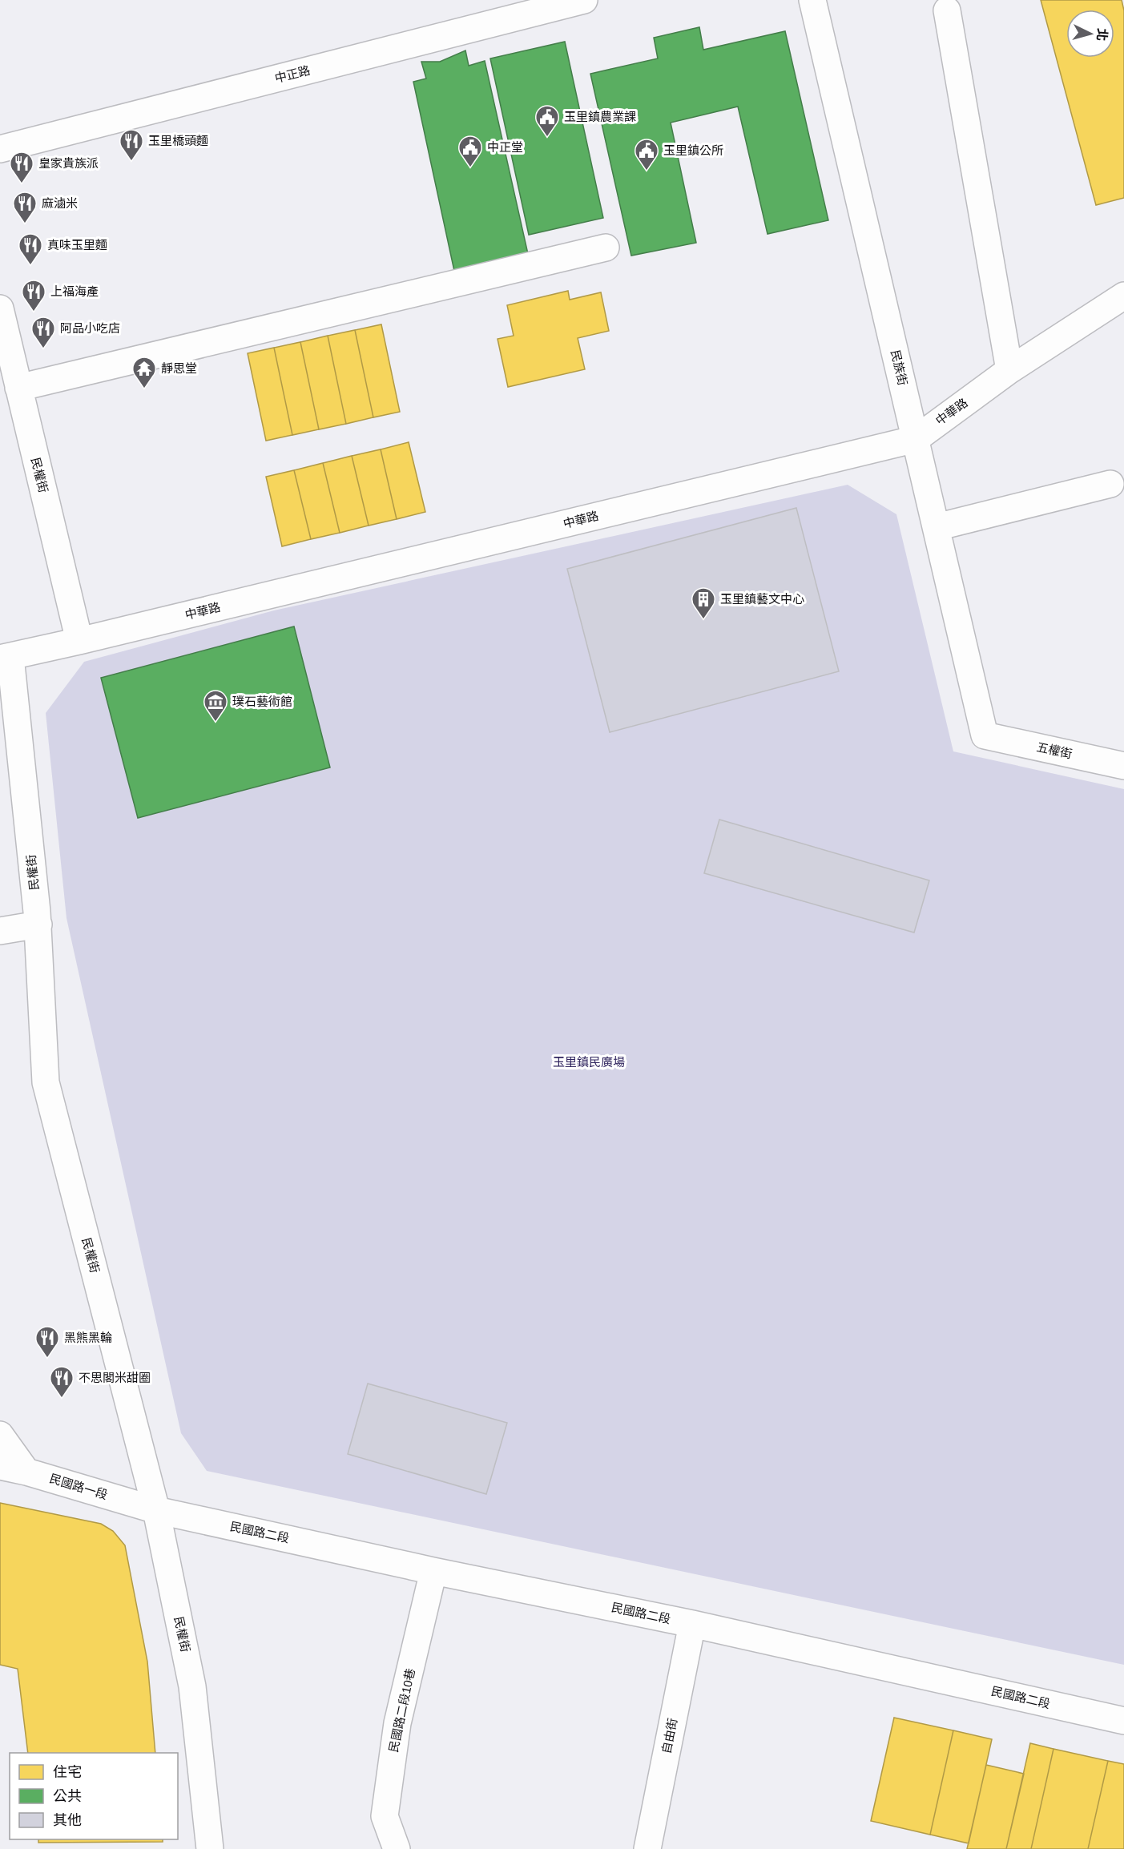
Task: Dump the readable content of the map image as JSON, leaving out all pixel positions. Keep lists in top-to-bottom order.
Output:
{
  "streets": {
    "street": [
      "中正路",
      "民族街",
      "中華路",
      "民權街",
      "五權街",
      "民國路一段",
      "民國路二段",
      "民國路二段10巷",
      "自由街"
    ]
  },
  "crossings": [
    ["民族街", "中華路"],
    ["民族街", "五權街"],
    ["中華路", "民權街"],
    ["民權街", "民國路一段"],
    ["民權街", "民國路二段"],
    ["民國路一段", "民國路二段"],
    ["民國路二段", "民國路二段10巷"],
    ["民國路二段", "自由街"]
  ],
  "parks": ["玉里鎮民廣場"],
  "places": {
    "public building": ["玉里鎮農業課", "中正堂", "玉里鎮公所"],
    "restaurant": [
      "玉里橋頭麵",
      "皇家貴族派",
      "麻滷米",
      "真味玉里麵",
      "上福海產",
      "阿品小吃店",
      "黑熊黑輪",
      "不思閣米甜圈"
    ],
    "temple": ["靜思堂"],
    "building": ["玉里鎮藝文中心"],
    "museum": ["璞石藝術館"]
  },
  "legend": ["住宅", "公共", "其他"],
  "north": "right"
}
